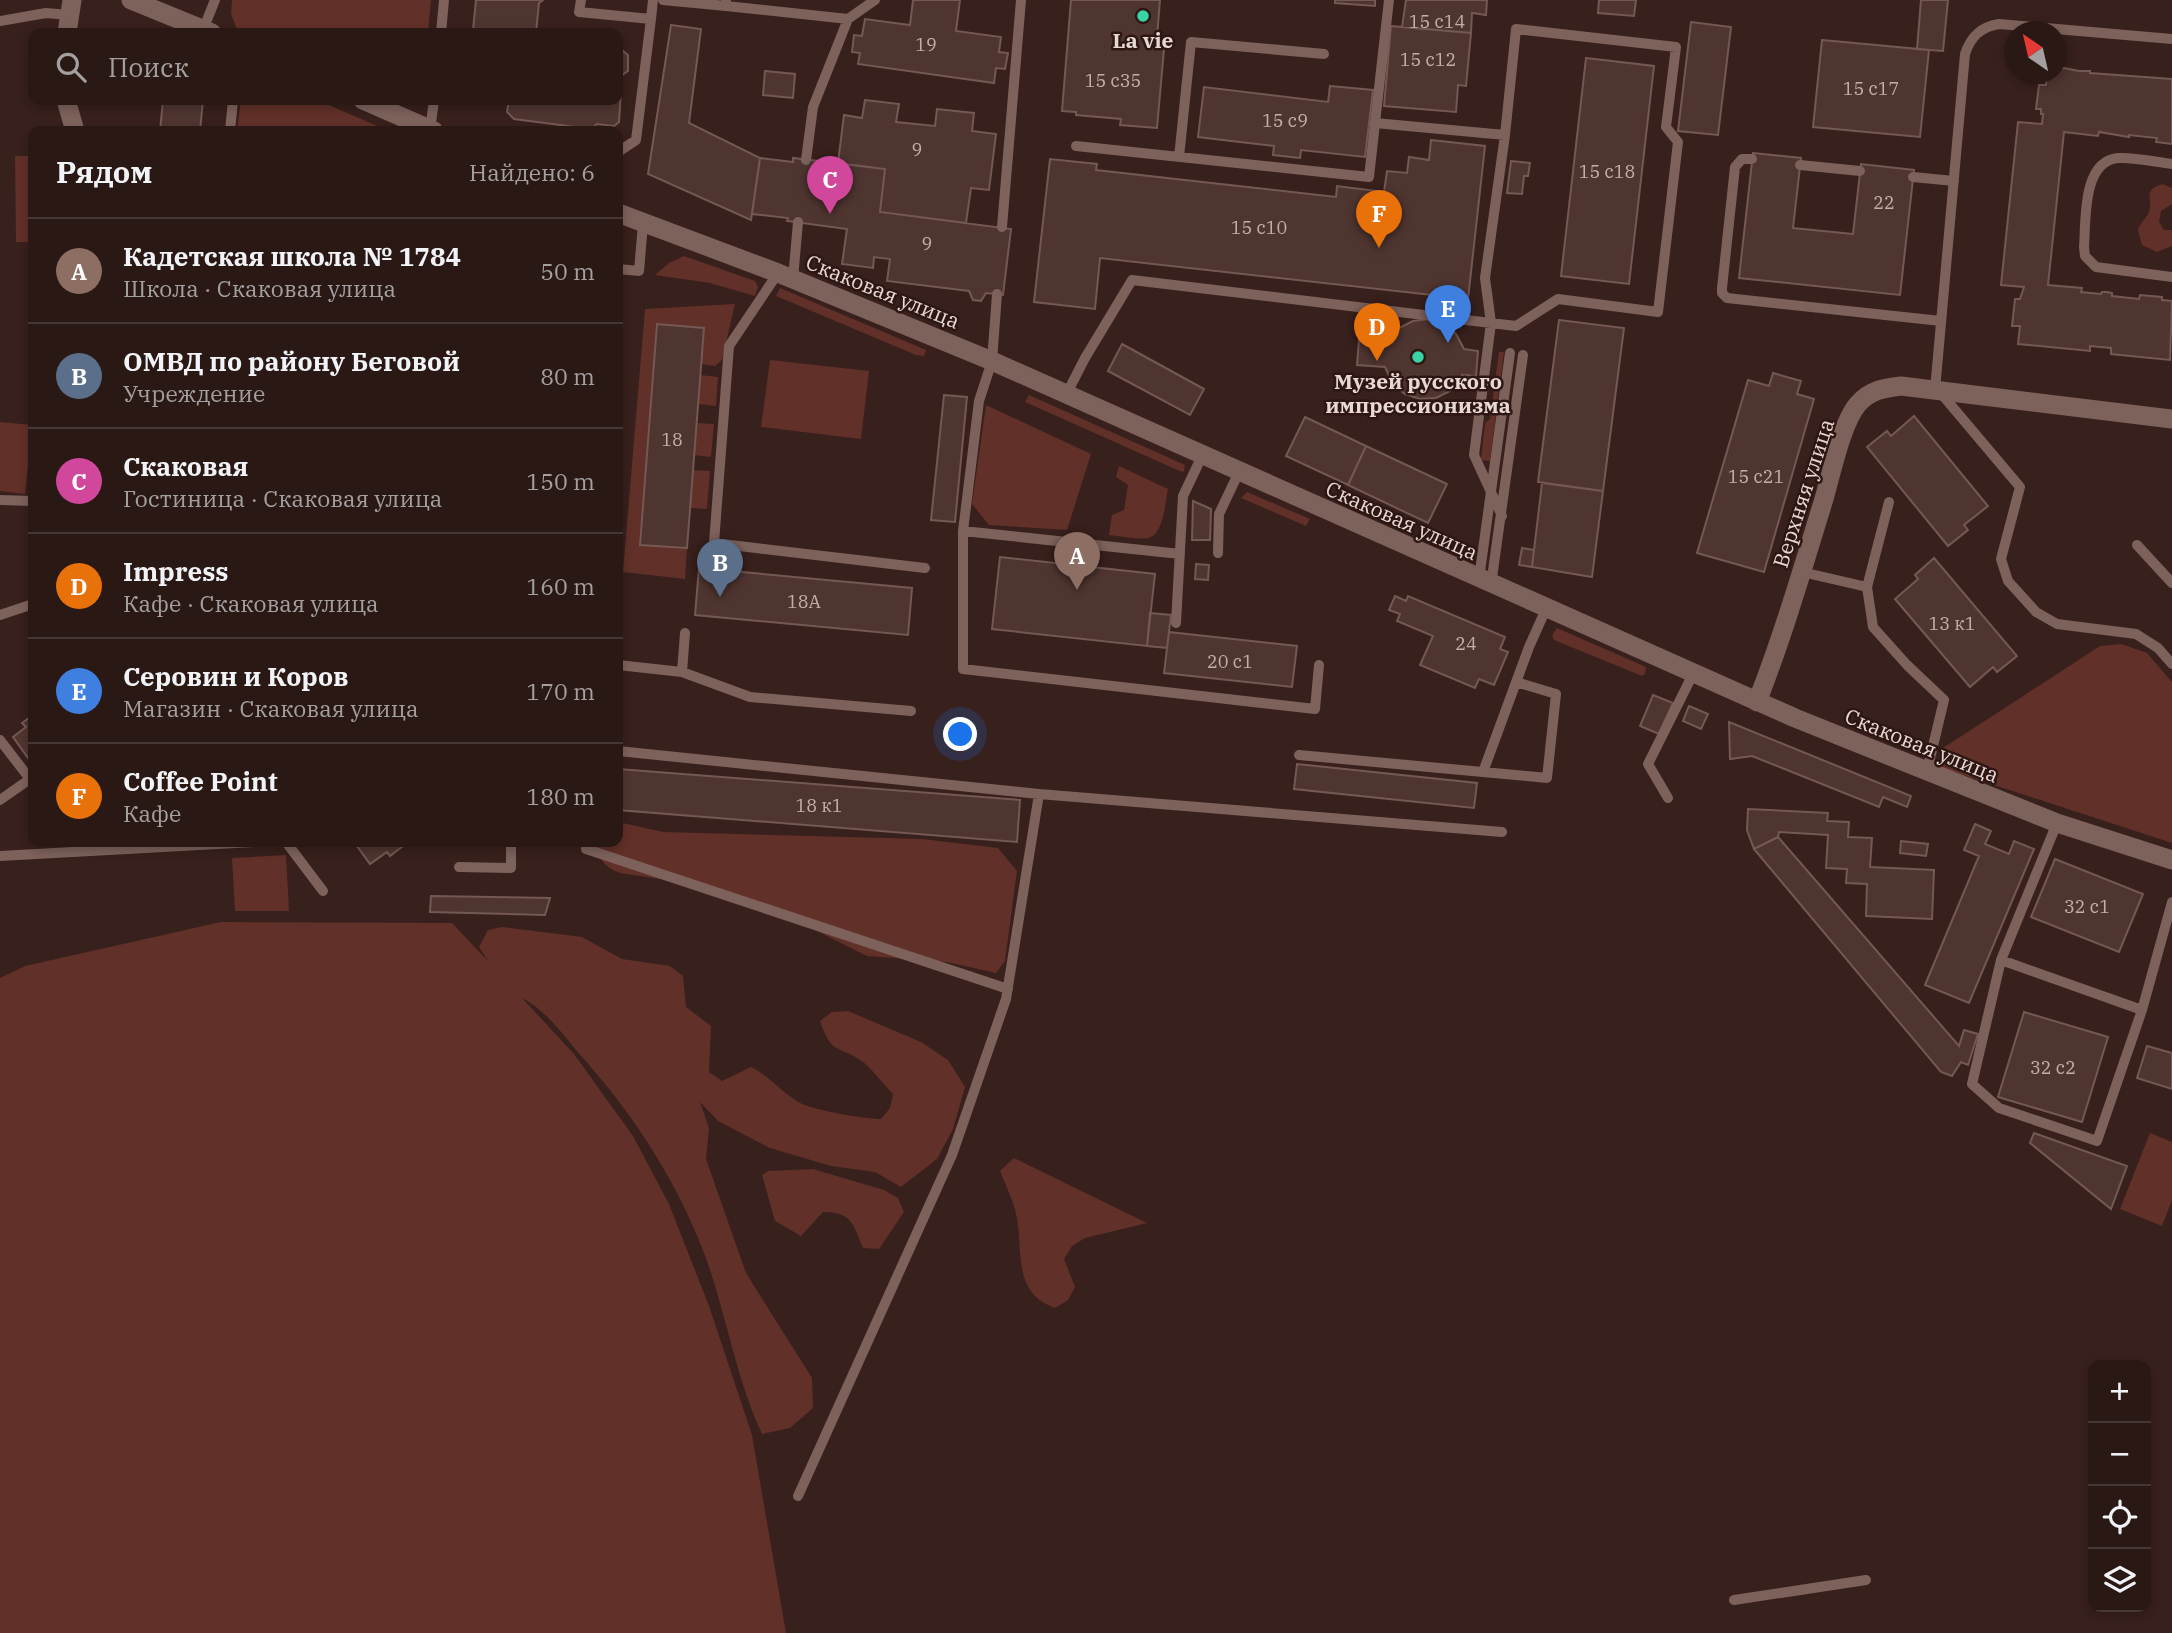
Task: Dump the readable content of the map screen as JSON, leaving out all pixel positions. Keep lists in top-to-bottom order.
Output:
{
  "streets": {
    "street": ["Скаковая улица", "Верхняя улица"]
  },
  "crossings": [
    ["Скаковая улица", "Верхняя улица"]
  ],
  "places": ["La vie", "Музей русского импрессионизма"],
  "house_numbers": [
    "15 с14",
    "19",
    "15 с12",
    "15 с35",
    "15 с17",
    "15 с9",
    "9",
    "15 с18",
    "22",
    "15 с10",
    "9",
    "18",
    "15 с21",
    "18А",
    "13 к1",
    "24",
    "20 с1",
    "18 к1",
    "32 с1",
    "32 с2"
  ],
  "north": "top left",
  "page": {
    "search": "Поиск",
    "heading": ["Рядом", "Найдено: 6"],
    "pins": [
      "C",
      "F",
      "E",
      "D",
      "A",
      "B"
    ],
    "list": [
      {
        "mark": "A",
        "name": "Кадетская школа № 1784",
        "note": "Школа · Скаковая улица",
        "value": "50 m"
      },
      {
        "mark": "B",
        "name": "ОМВД по району Беговой",
        "note": "Учреждение",
        "value": "80 m"
      },
      {
        "mark": "C",
        "name": "Скаковая",
        "note": "Гостиница · Скаковая улица",
        "value": "150 m"
      },
      {
        "mark": "D",
        "name": "Impress",
        "note": "Кафе · Скаковая улица",
        "value": "160 m"
      },
      {
        "mark": "E",
        "name": "Серовин и Коров",
        "note": "Магазин · Скаковая улица",
        "value": "170 m"
      },
      {
        "mark": "F",
        "name": "Coffee Point",
        "note": "Кафе",
        "value": "180 m"
      }
    ],
    "map_buttons": ["+", "−"]
  }
}
